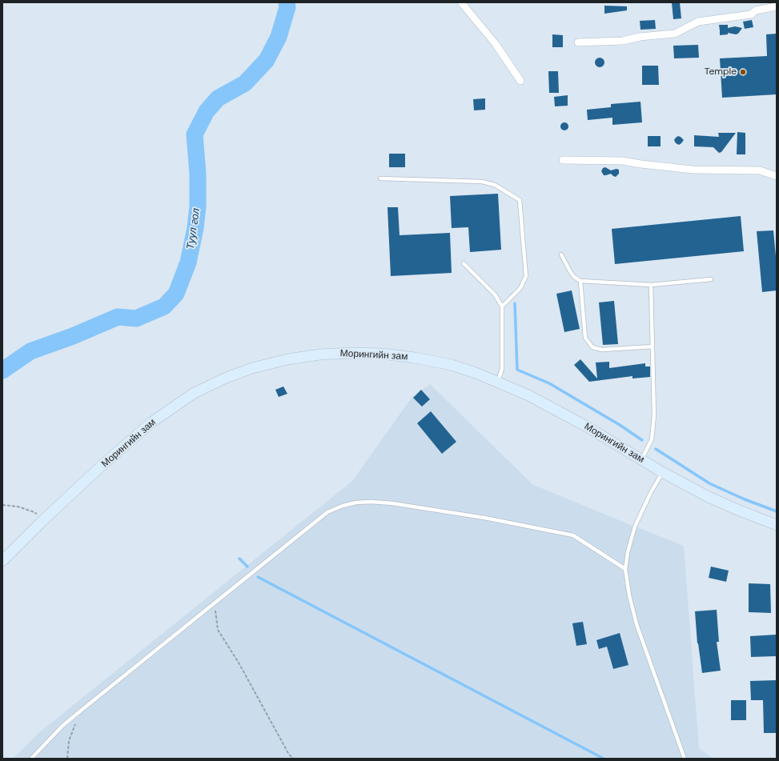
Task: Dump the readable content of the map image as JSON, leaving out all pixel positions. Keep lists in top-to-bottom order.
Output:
{
  "streets": {
    "main road": ["Морингийн зам"]
  },
  "water": ["Туул гол"],
  "places": ["Temple"]
}
